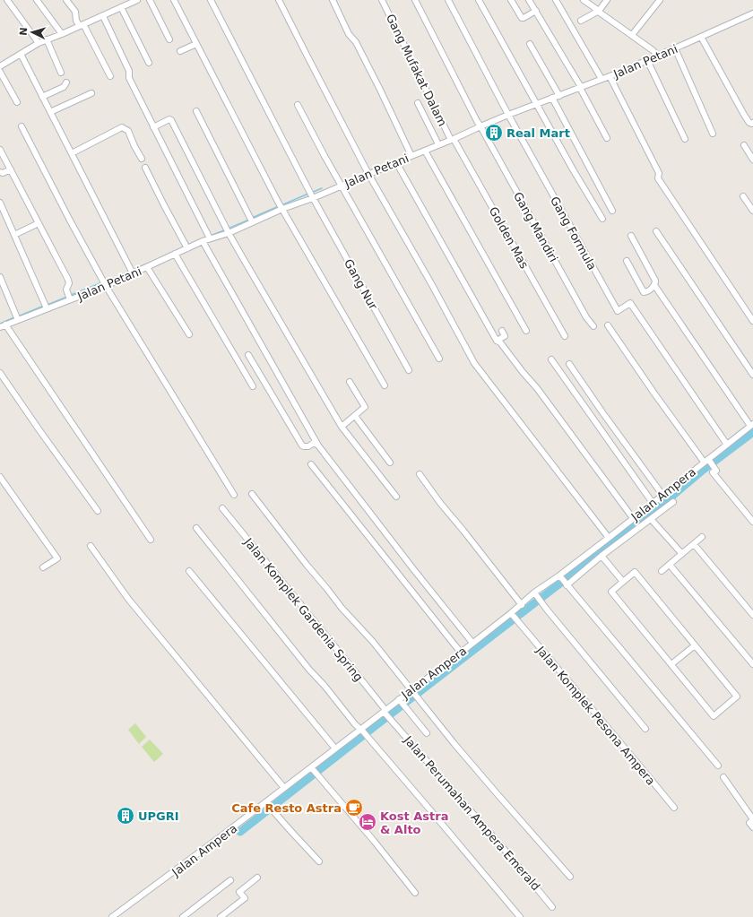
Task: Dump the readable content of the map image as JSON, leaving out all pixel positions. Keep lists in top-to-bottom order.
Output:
{
  "streets": {
    "street": [
      "Jalan Petani",
      "Gang Mufakat Dalam",
      "Gang Mandiri",
      "Gang Formula",
      "Golden Mas",
      "Gang Nur",
      "Jalan Ampera",
      "Jalan Komplek Gardenia Spring",
      "Jalan Komplek Pesona Ampera",
      "Jalan Perumahan Ampera Emerald"
    ]
  },
  "crossings": [
    ["Jalan Petani", "Gang Mufakat Dalam"],
    ["Jalan Petani", "Gang Mandiri"],
    ["Jalan Petani", "Gang Formula"],
    ["Jalan Petani", "Golden Mas"],
    ["Jalan Petani", "Gang Nur"],
    ["Gang Mufakat Dalam", "Golden Mas"],
    ["Gang Formula", "Jalan Ampera"],
    ["Jalan Ampera", "Jalan Komplek Gardenia Spring"],
    ["Jalan Ampera", "Jalan Komplek Pesona Ampera"],
    ["Jalan Komplek Gardenia Spring", "Jalan Perumahan Ampera Emerald"]
  ],
  "places": {
    "building": ["Real Mart", "UPGRI"],
    "cafe": ["Cafe Resto Astra"],
    "hotel": ["Kost Astra & Alto"]
  },
  "north": "left"
}
